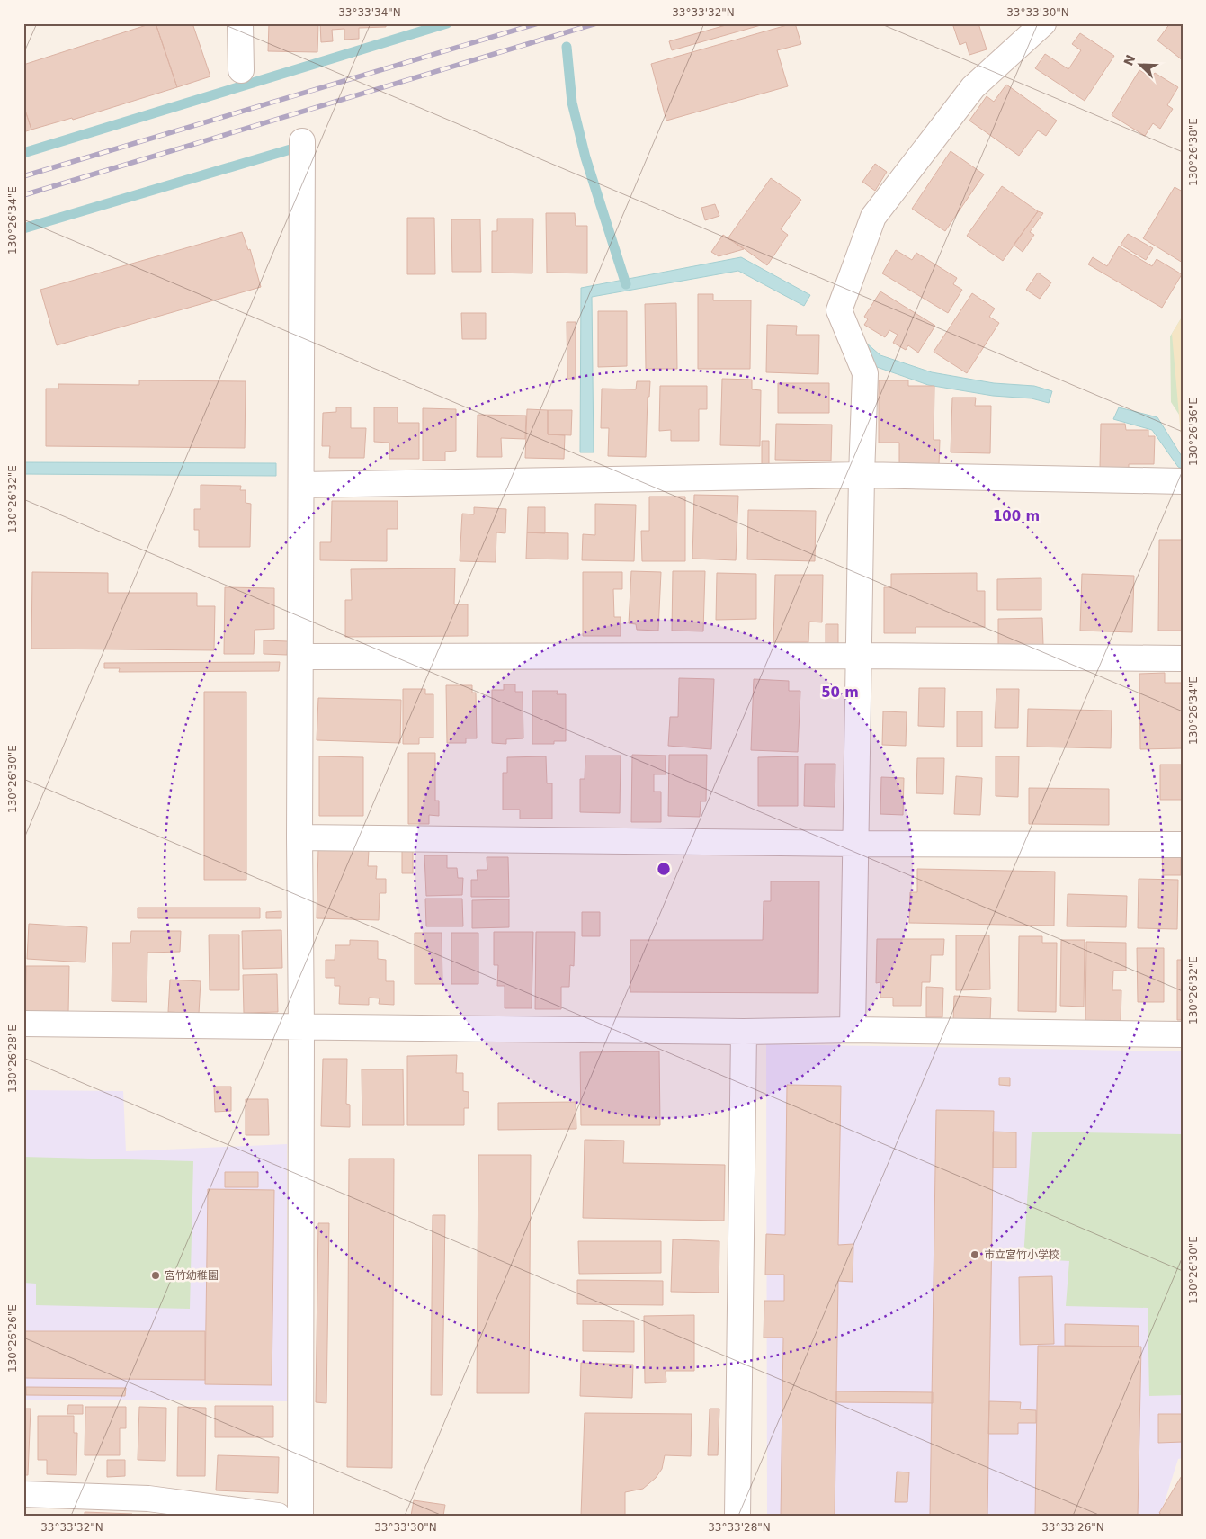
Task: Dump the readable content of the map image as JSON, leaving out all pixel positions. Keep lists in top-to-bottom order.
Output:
{
  "places": ["市立宮竹小学校", "宮竹幼稚園"],
  "north": "top left",
  "coordinates": [
    "33°33'34\"N",
    "33°33'32\"N",
    "33°33'30\"N",
    "130°26'38\"E",
    "130°26'34\"E",
    "130°26'36\"E",
    "130°26'32\"E",
    "130°26'30\"E",
    "130°26'28\"E",
    "130°26'26\"E",
    "33°33'28\"N",
    "33°33'26\"N"
  ],
  "rings": ["100 m", "50 m"]
}
